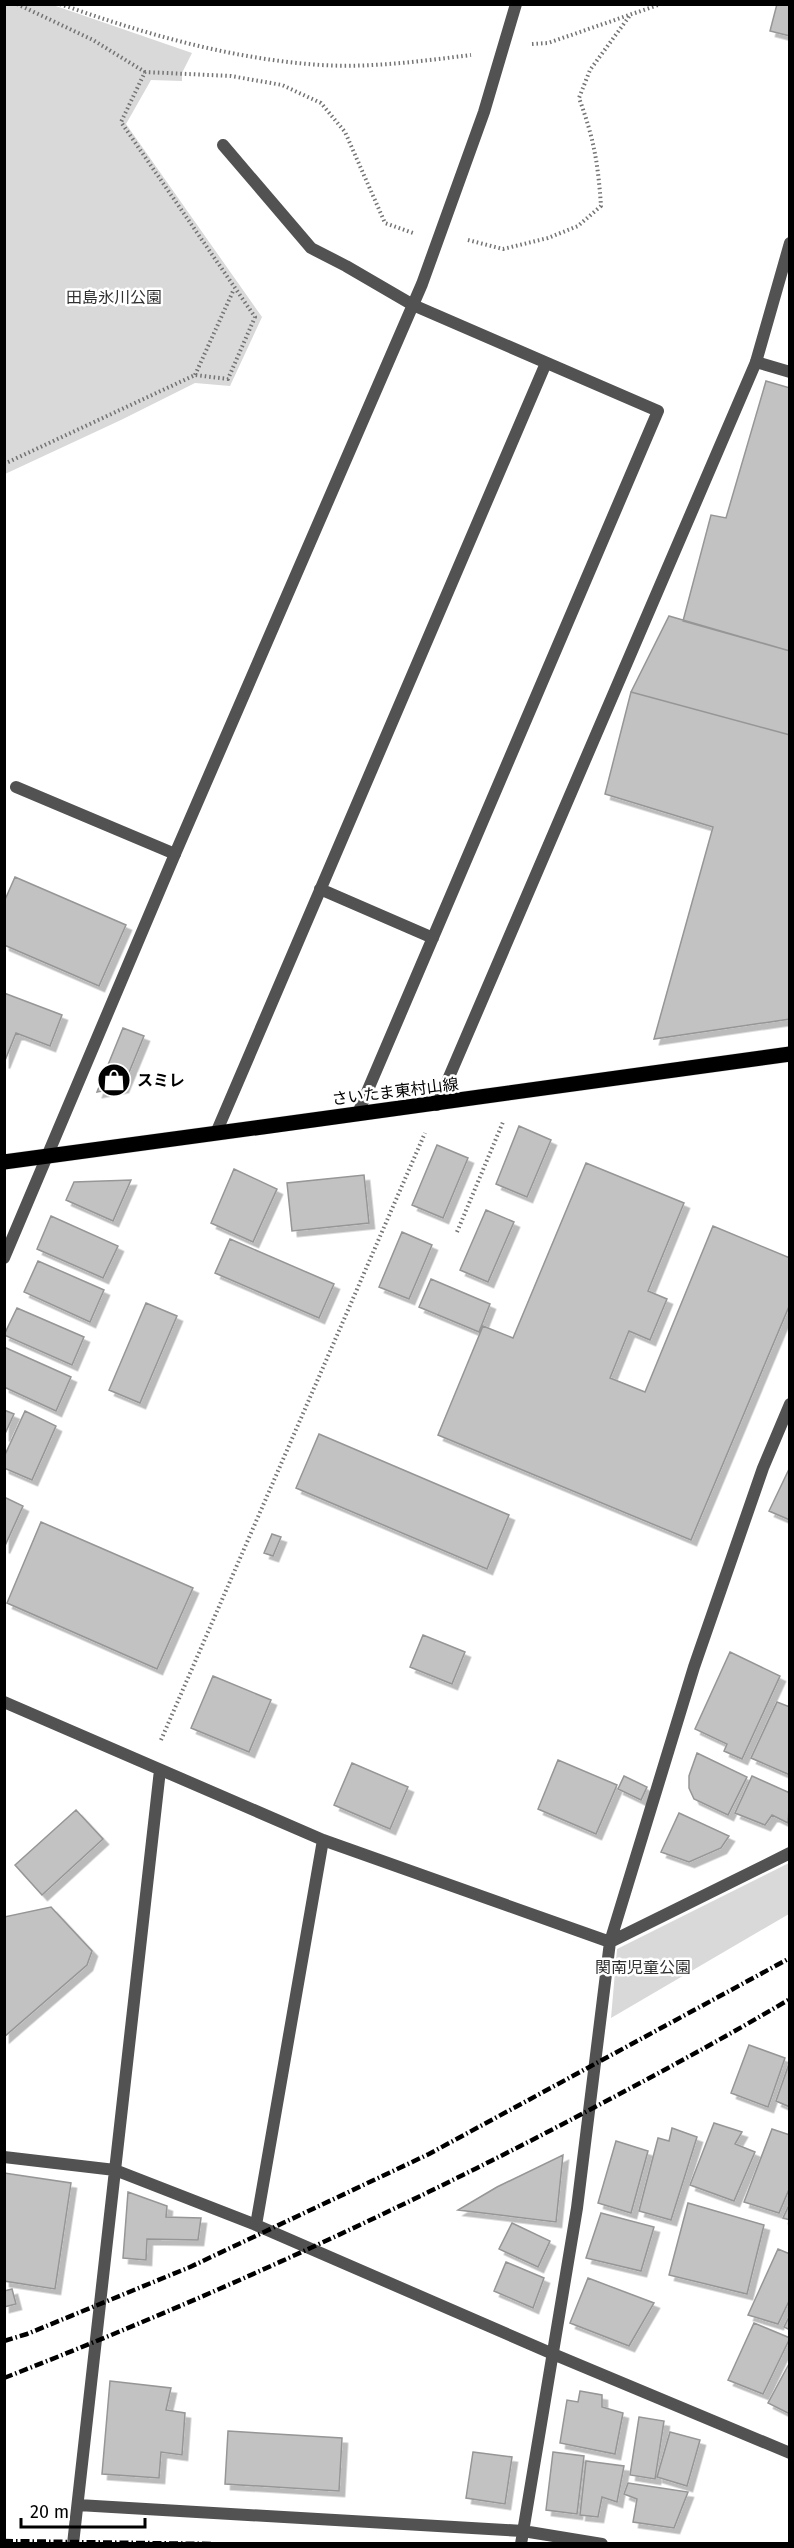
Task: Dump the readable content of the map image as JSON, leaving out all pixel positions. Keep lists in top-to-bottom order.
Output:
{
  "streets": {
    "main road": ["さいたま東村山線"]
  },
  "parks": ["田島氷川公園", "関南児童公園"],
  "places": {
    "shop": ["スミレ"]
  },
  "scale_bar": "20 m"
}
